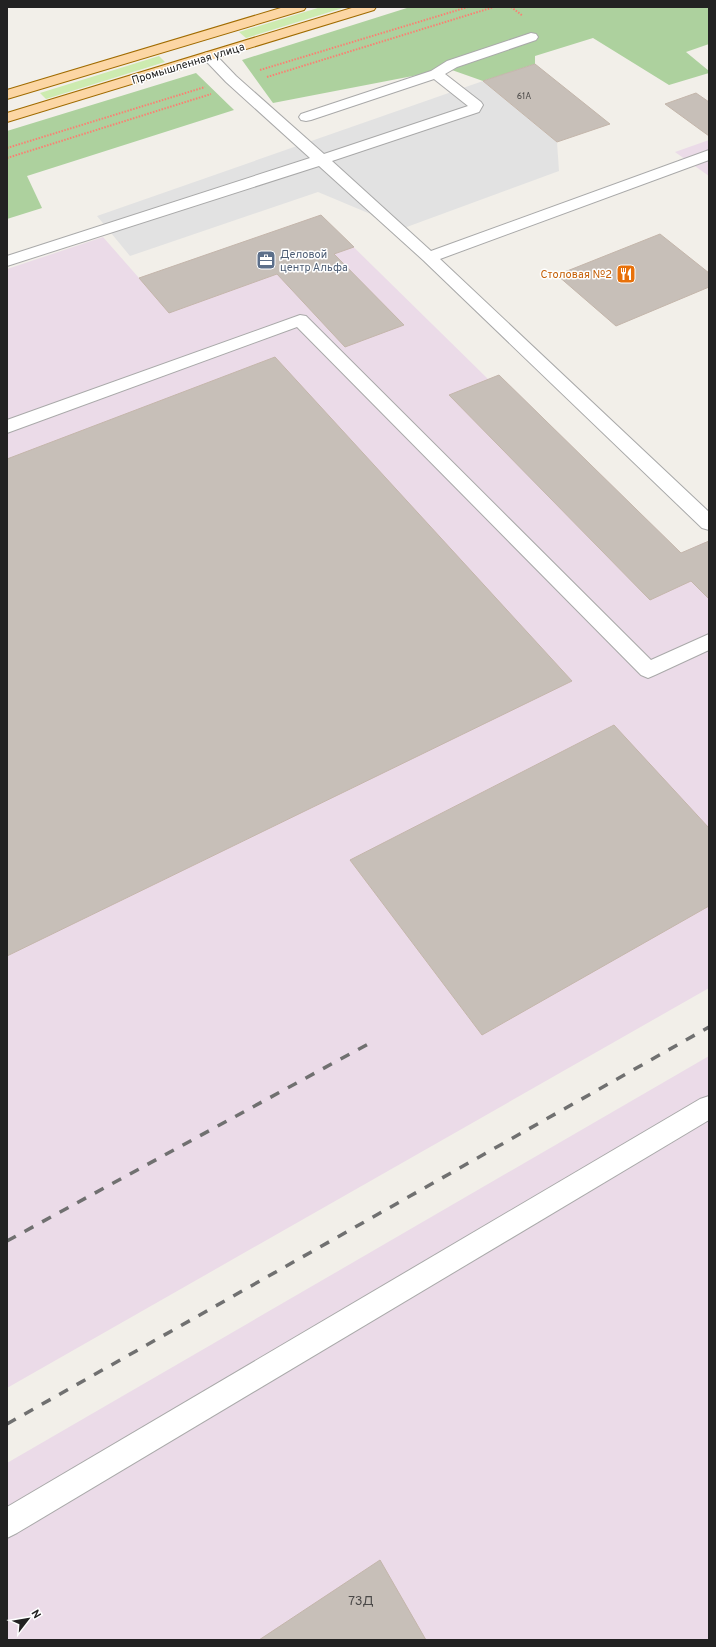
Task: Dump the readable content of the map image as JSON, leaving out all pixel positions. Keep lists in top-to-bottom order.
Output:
{
  "streets": {
    "main road": ["Промышленная улица"]
  },
  "places": {
    "office": ["Деловой центр Альфа"],
    "restaurant": ["Столовая №2"]
  },
  "house_numbers": ["61А", "73Д"],
  "north": "top right"
}
